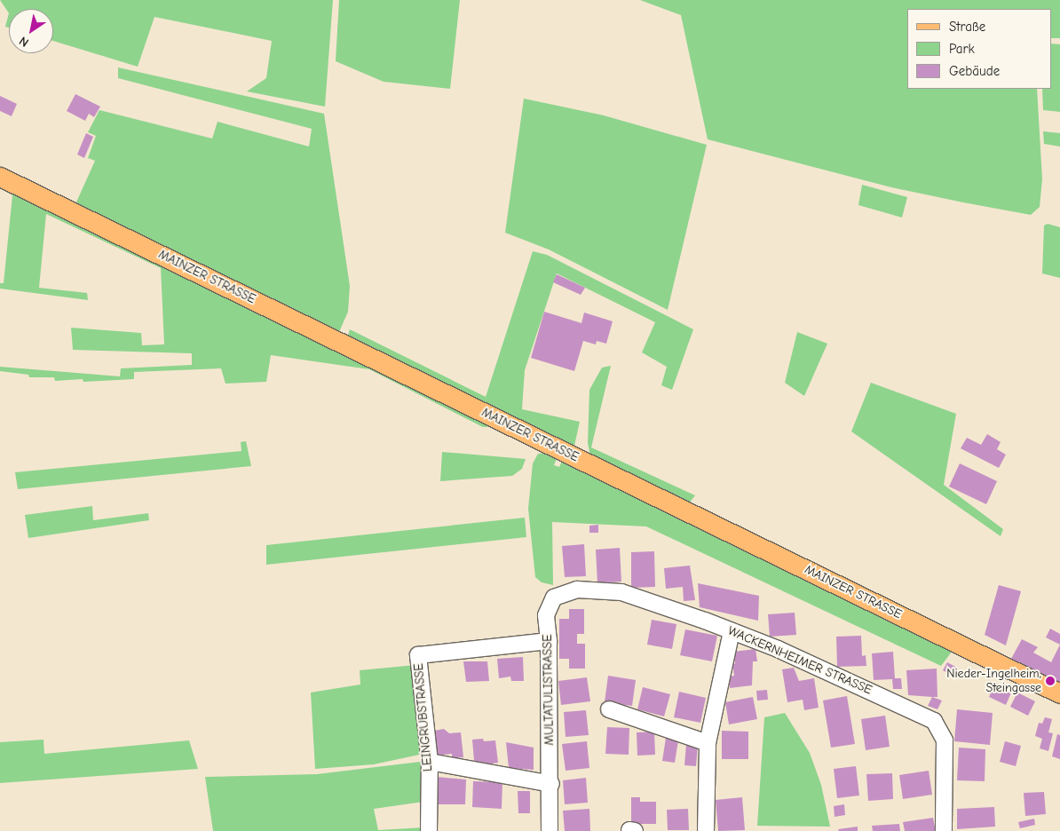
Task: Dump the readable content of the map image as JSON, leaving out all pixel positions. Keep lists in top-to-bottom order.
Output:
{
  "streets": {
    "main road": ["MAINZER STRASSE"],
    "street": ["WACKERNHEIMER STRASSE", "MULTATULISTRASSE", "LEINGRUBSTRASSE"]
  },
  "crossings": [
    ["WACKERNHEIMER STRASSE", "MULTATULISTRASSE"],
    ["MULTATULISTRASSE", "LEINGRUBSTRASSE"]
  ],
  "places": ["Nieder-Ingelheim, Steingasse"],
  "legend": ["Straße", "Park", "Gebäude"],
  "north": "bottom left"
}
